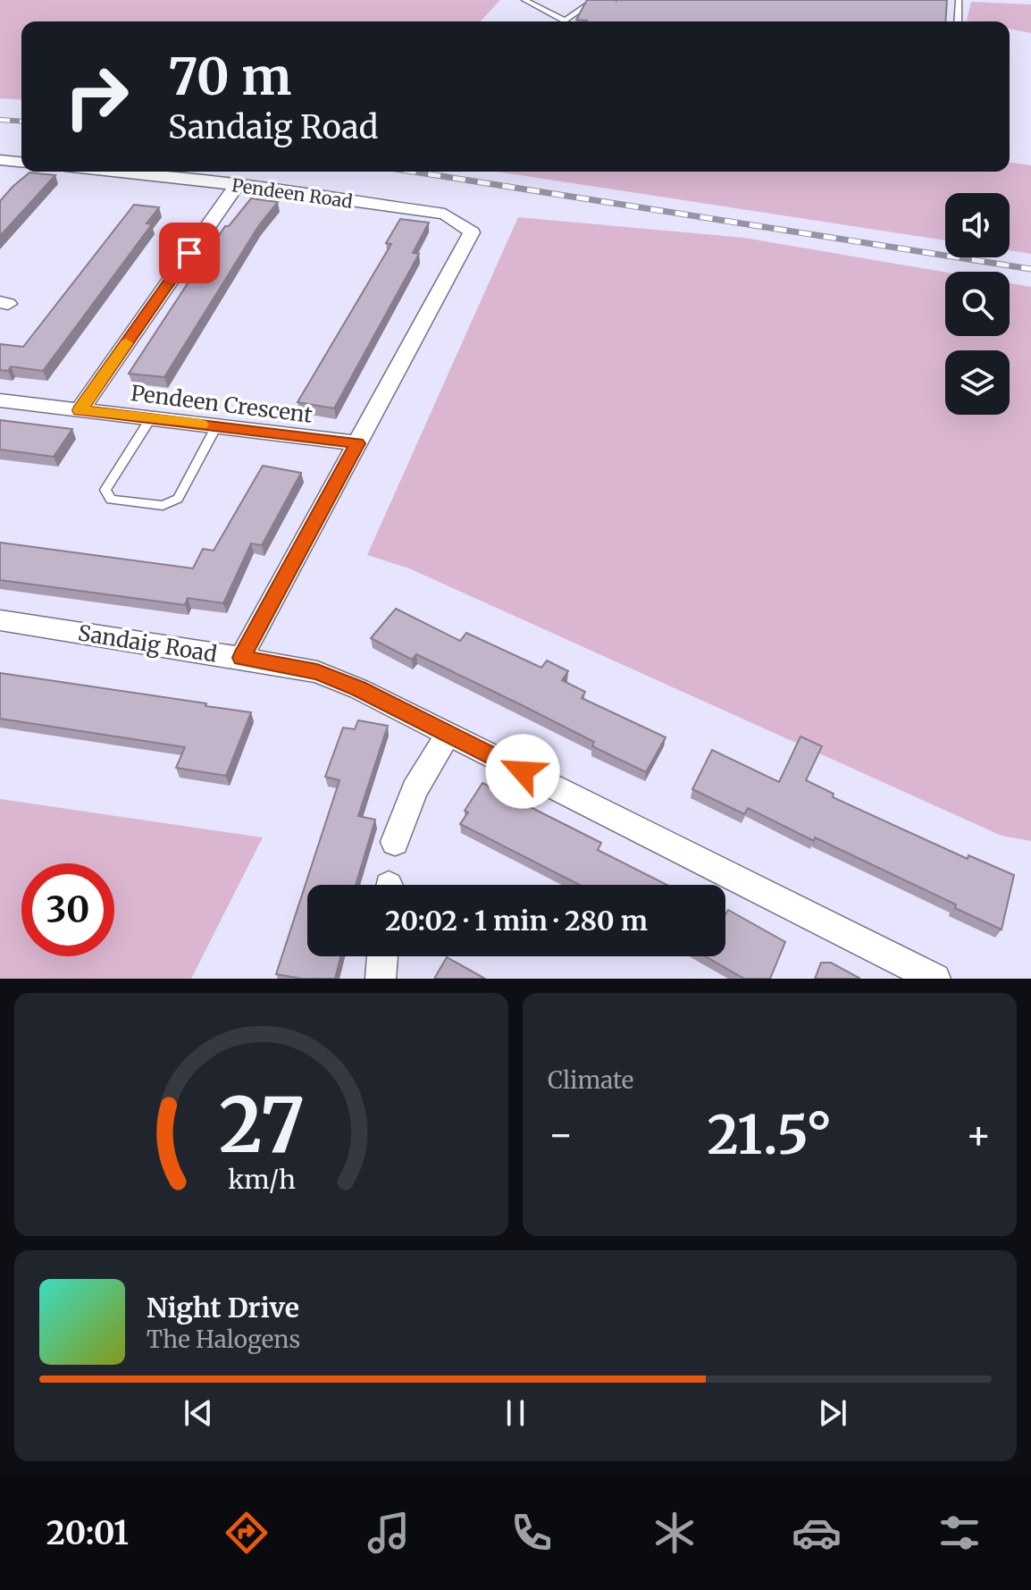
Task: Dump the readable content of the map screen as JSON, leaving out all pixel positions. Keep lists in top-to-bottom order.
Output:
{
  "streets": {
    "street": ["Pendeen Road", "Pendeen Crescent", "Sandaig Road"]
  },
  "crossings": [
    ["Pendeen Road", "Pendeen Crescent"],
    ["Pendeen Road", "Sandaig Road"],
    ["Pendeen Crescent", "Sandaig Road"]
  ],
  "page": {
    "turn": ["70 m", "Sandaig Road"],
    "limit": "30",
    "trip": "20:02 · 1 min · 280 m",
    "tile": "Climate",
    "heat": ["−", "21.5°", "+"],
    "song": ["Night Drive", "The Halogens"],
    "tabs": "20:01",
    "gauge": ["27", "km/h"]
  }
}
